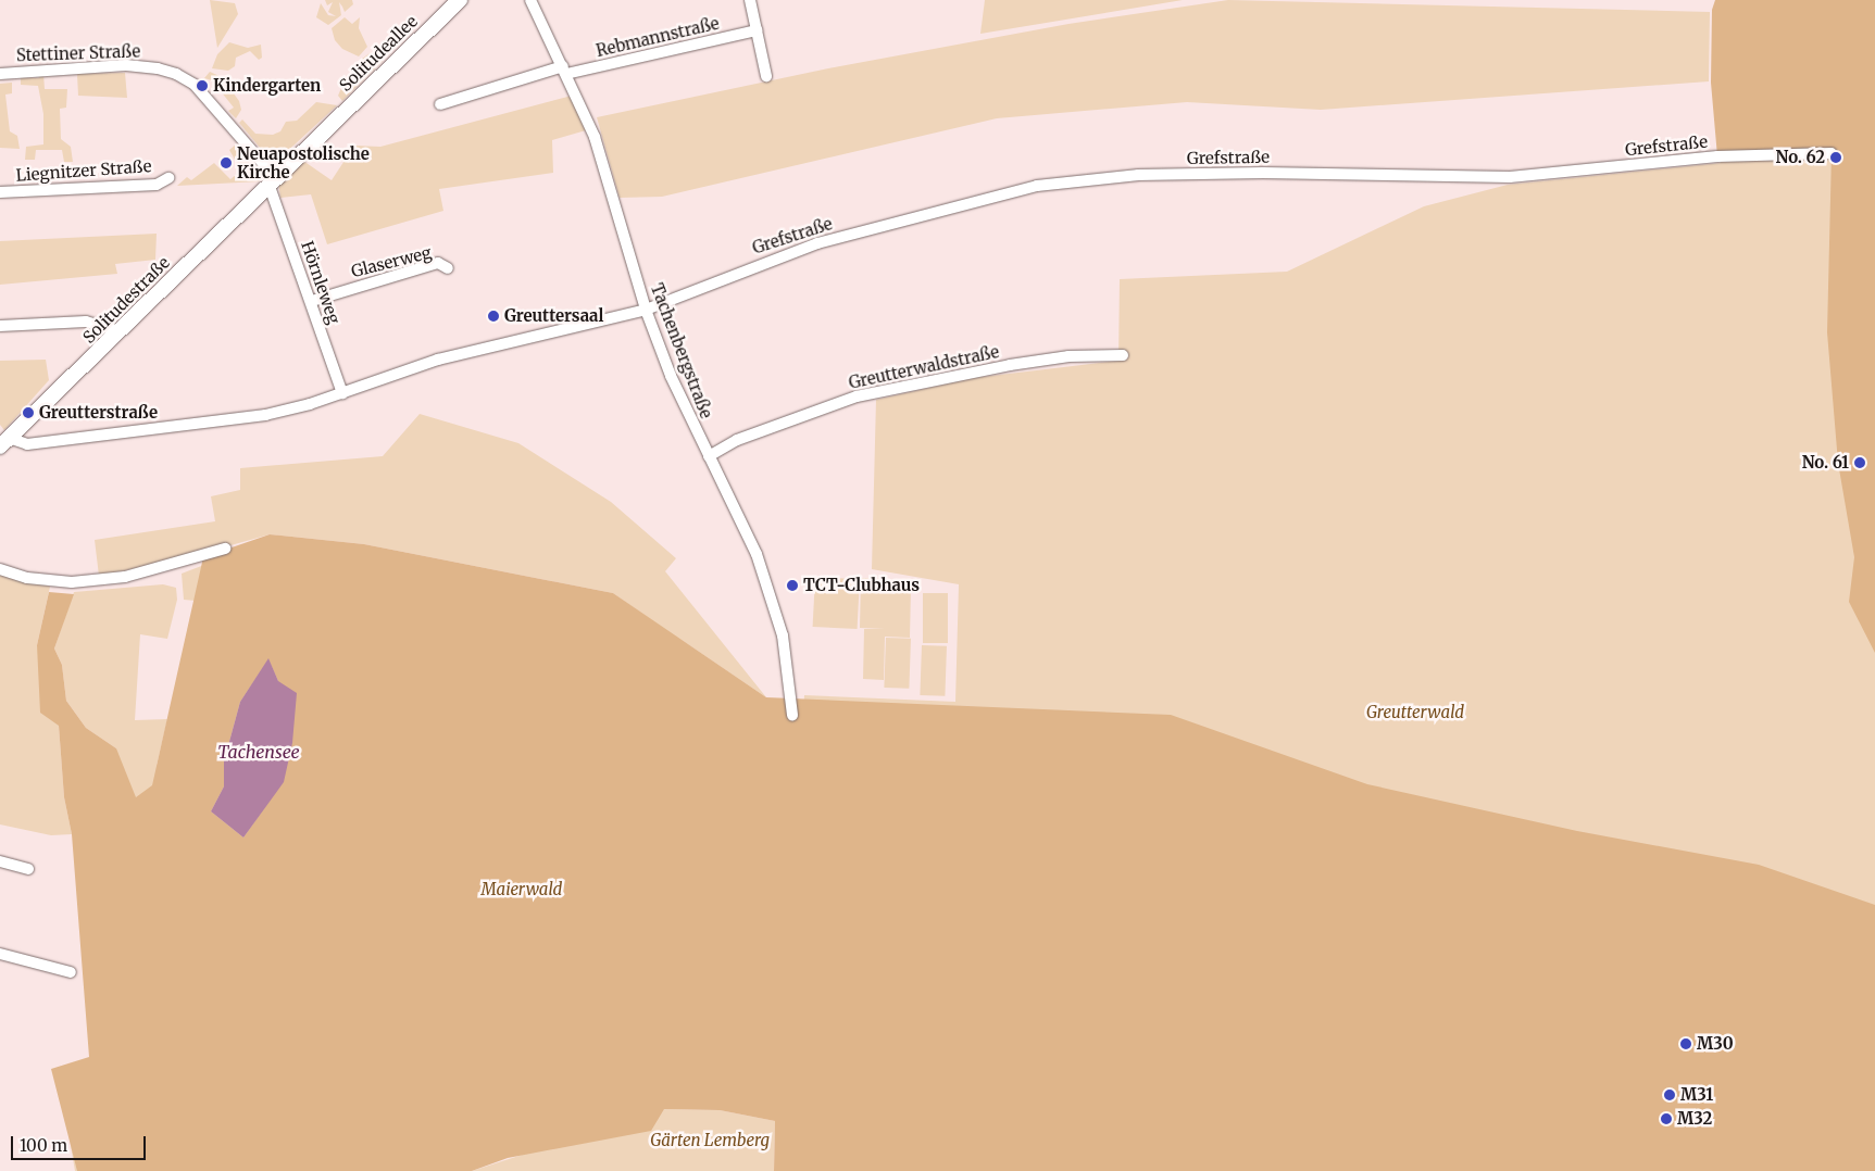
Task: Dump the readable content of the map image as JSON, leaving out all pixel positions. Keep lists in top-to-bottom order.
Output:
{
  "streets": {
    "main road": ["Solitudeallee", "Solitudestraße"],
    "street": [
      "Rebmannstraße",
      "Stettiner Straße",
      "Grefstraße",
      "Liegnitzer Straße",
      "Glaserweg",
      "Hörnleweg",
      "Tachenbergstraße",
      "Greutterwaldstraße"
    ]
  },
  "crossings": [
    ["Rebmannstraße", "Tachenbergstraße"],
    ["Stettiner Straße", "Solitudeallee"],
    ["Stettiner Straße", "Hörnleweg"],
    ["Stettiner Straße", "Solitudestraße"],
    ["Solitudeallee", "Hörnleweg"],
    ["Solitudeallee", "Solitudestraße"],
    ["Grefstraße", "Tachenbergstraße"],
    ["Glaserweg", "Hörnleweg"],
    ["Hörnleweg", "Solitudestraße"],
    ["Tachenbergstraße", "Greutterwaldstraße"]
  ],
  "water": ["Tachensee"],
  "parks": ["Greutterwald", "Maierwald", "Gärten Lemberg"],
  "places": [
    "Kindergarten",
    "No. 62",
    "Neuapostolische Kirche",
    "Greuttersaal",
    "Greutterstraße",
    "No. 61",
    "TCT-Clubhaus",
    "M30",
    "M31",
    "M32"
  ],
  "scale_bar": "100 m"
}
